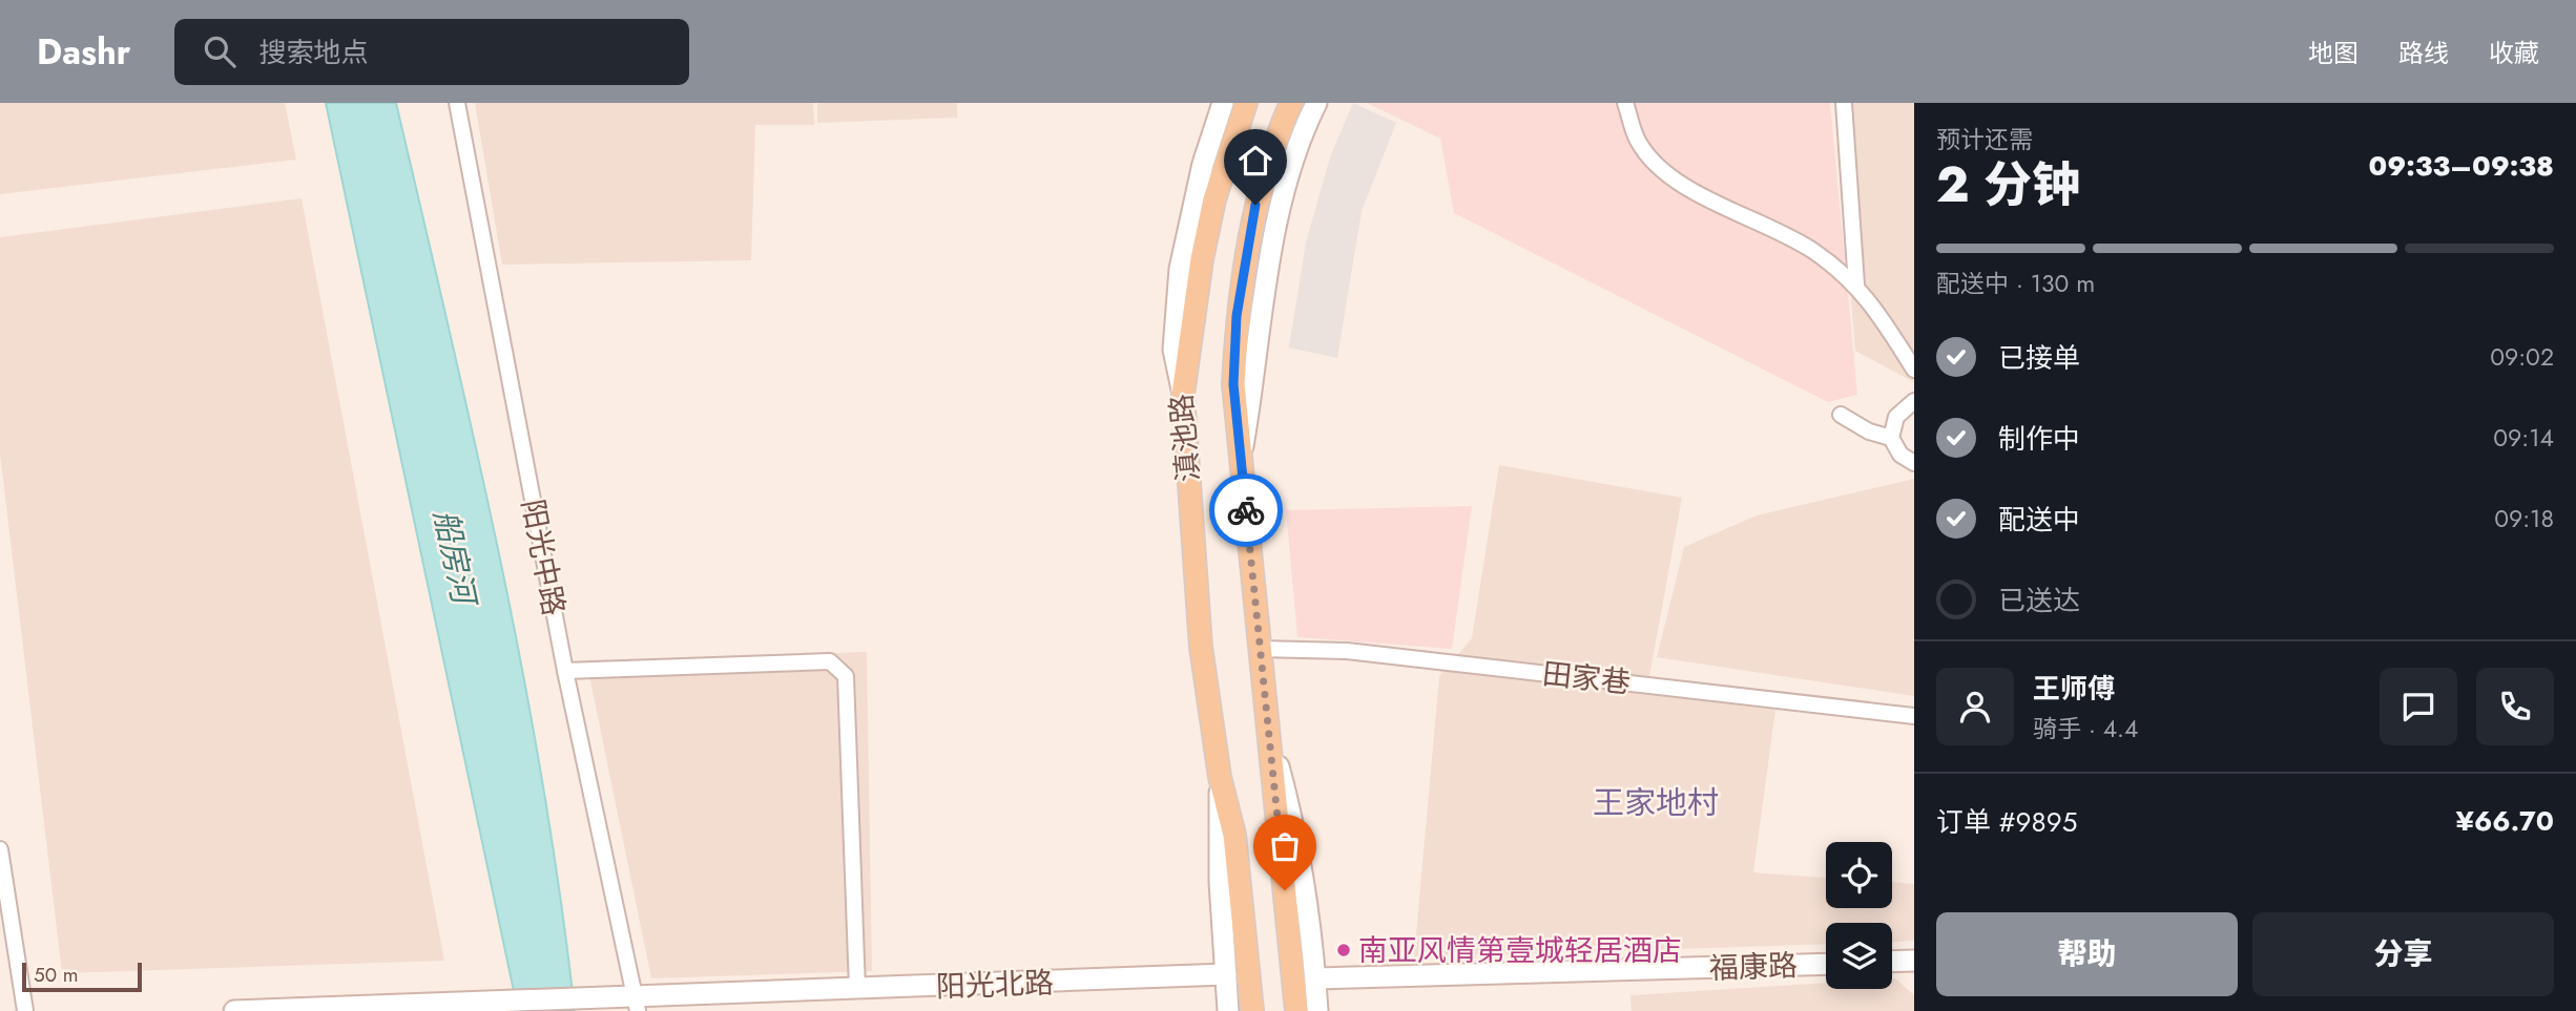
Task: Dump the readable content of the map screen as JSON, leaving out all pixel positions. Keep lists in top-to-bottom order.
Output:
{
  "streets": {
    "main road": ["滇池路"],
    "street": [
      "阳光中路",
      "田家巷",
      "福康路",
      "阳光北路"
    ]
  },
  "crossings": [
    ["滇池路", "田家巷"],
    ["滇池路", "福康路"],
    ["滇池路", "阳光北路"],
    ["阳光中路", "阳光北路"]
  ],
  "districts": ["王家地村"],
  "water": ["船房河"],
  "places": ["南亚风情第壹城轻居酒店"],
  "scale_bar": "50 m",
  "page": {
    "header": "Dashr",
    "search": "搜索地点",
    "nav": ["地图", "路线", "收藏"],
    "heading": ["2 分钟", "预计还需", "09:33–09:38"],
    "panel": [
      "王师傅",
      "骑手 · 4.4",
      "订单 #9895",
      "¥66.70"
    ],
    "bar": "配送中 · 130 m",
    "list": [
      ["已接单", "09:02"],
      ["制作中", "09:14"],
      ["配送中", "09:18"],
      "已送达"
    ],
    "buttons": ["帮助", "分享"],
    "scale": "50 m"
  }
}
